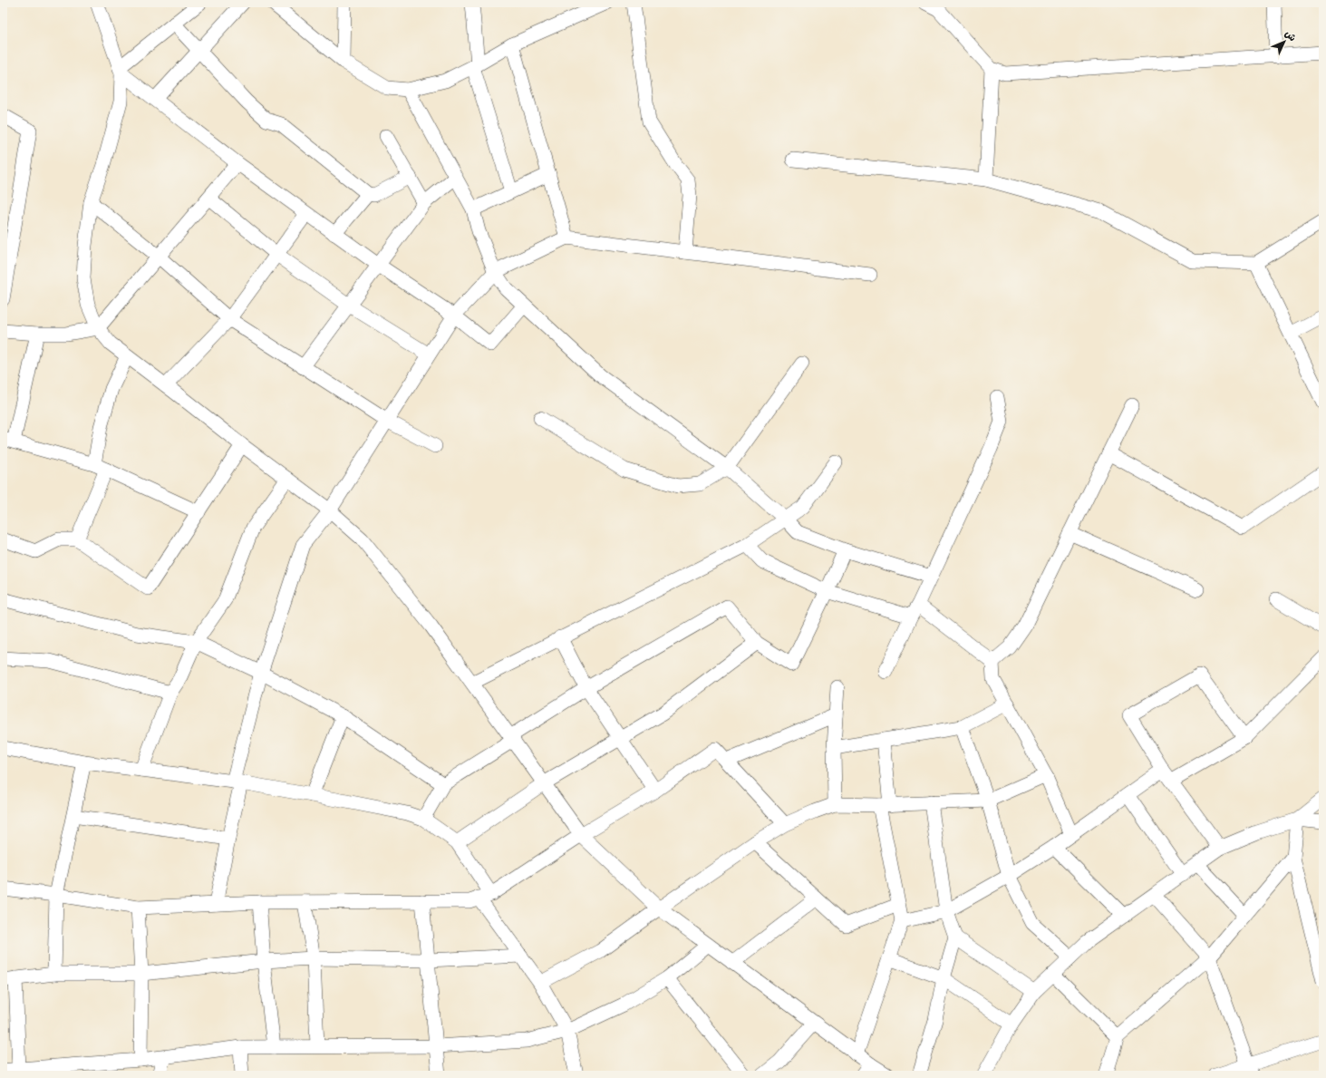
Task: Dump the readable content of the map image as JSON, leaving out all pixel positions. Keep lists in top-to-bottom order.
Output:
{
  "north": "top right"
}
